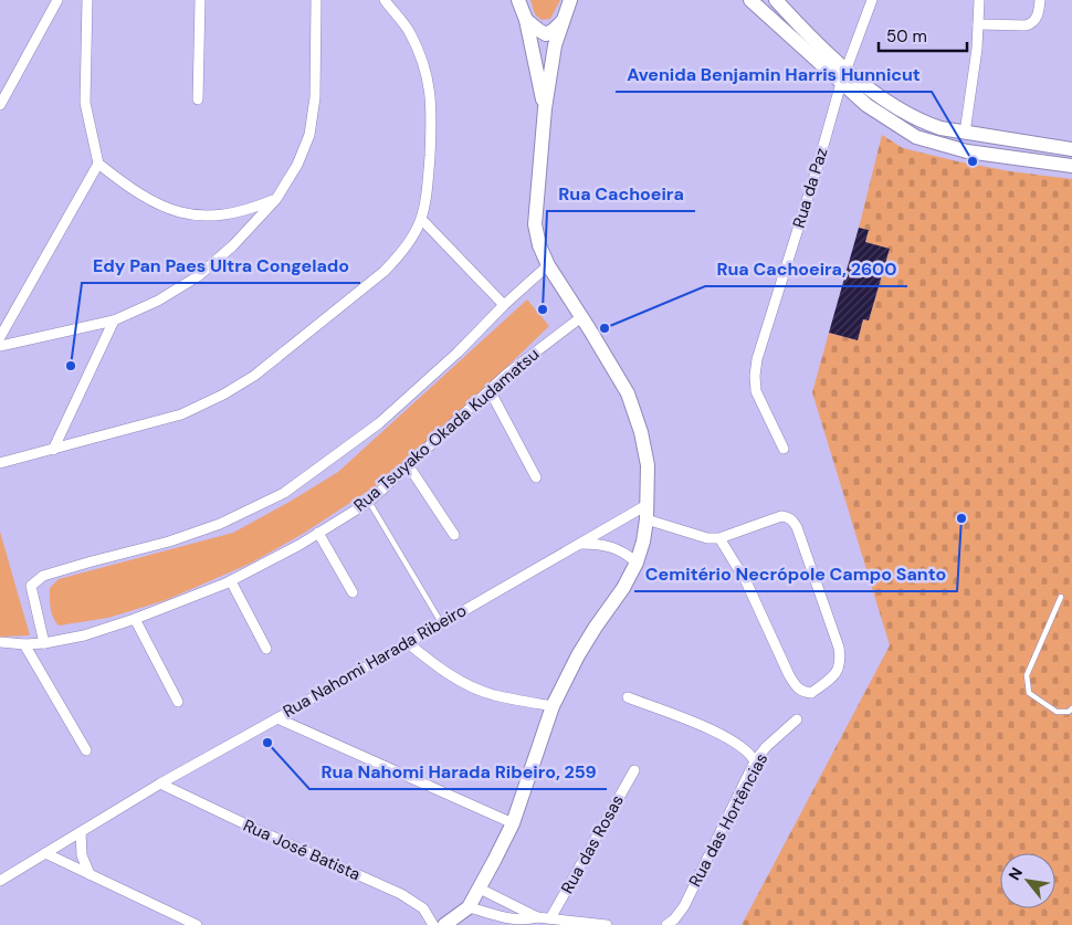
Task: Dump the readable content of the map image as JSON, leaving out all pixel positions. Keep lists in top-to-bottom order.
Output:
{
  "streets": {
    "street": [
      "Rua da Paz",
      "Rua Tsuyako Okada Kudamatsu",
      "Rua Nahomi Harada Ribeiro",
      "Rua das Hortências",
      "Rua das Rosas",
      "Rua José Batista"
    ]
  },
  "crossings": [
    ["Rua Nahomi Harada Ribeiro", "Rua José Batista"]
  ],
  "places": [
    "Avenida Benjamin Harris Hunnicut",
    "Rua Cachoeira",
    "Rua Cachoeira, 2600",
    "Edy Pan Paes Ultra Congelado",
    "Cemitério Necrópole Campo Santo",
    "Rua Nahomi Harada Ribeiro, 259"
  ],
  "scale_bar": "50 m",
  "north": "top left"
}
